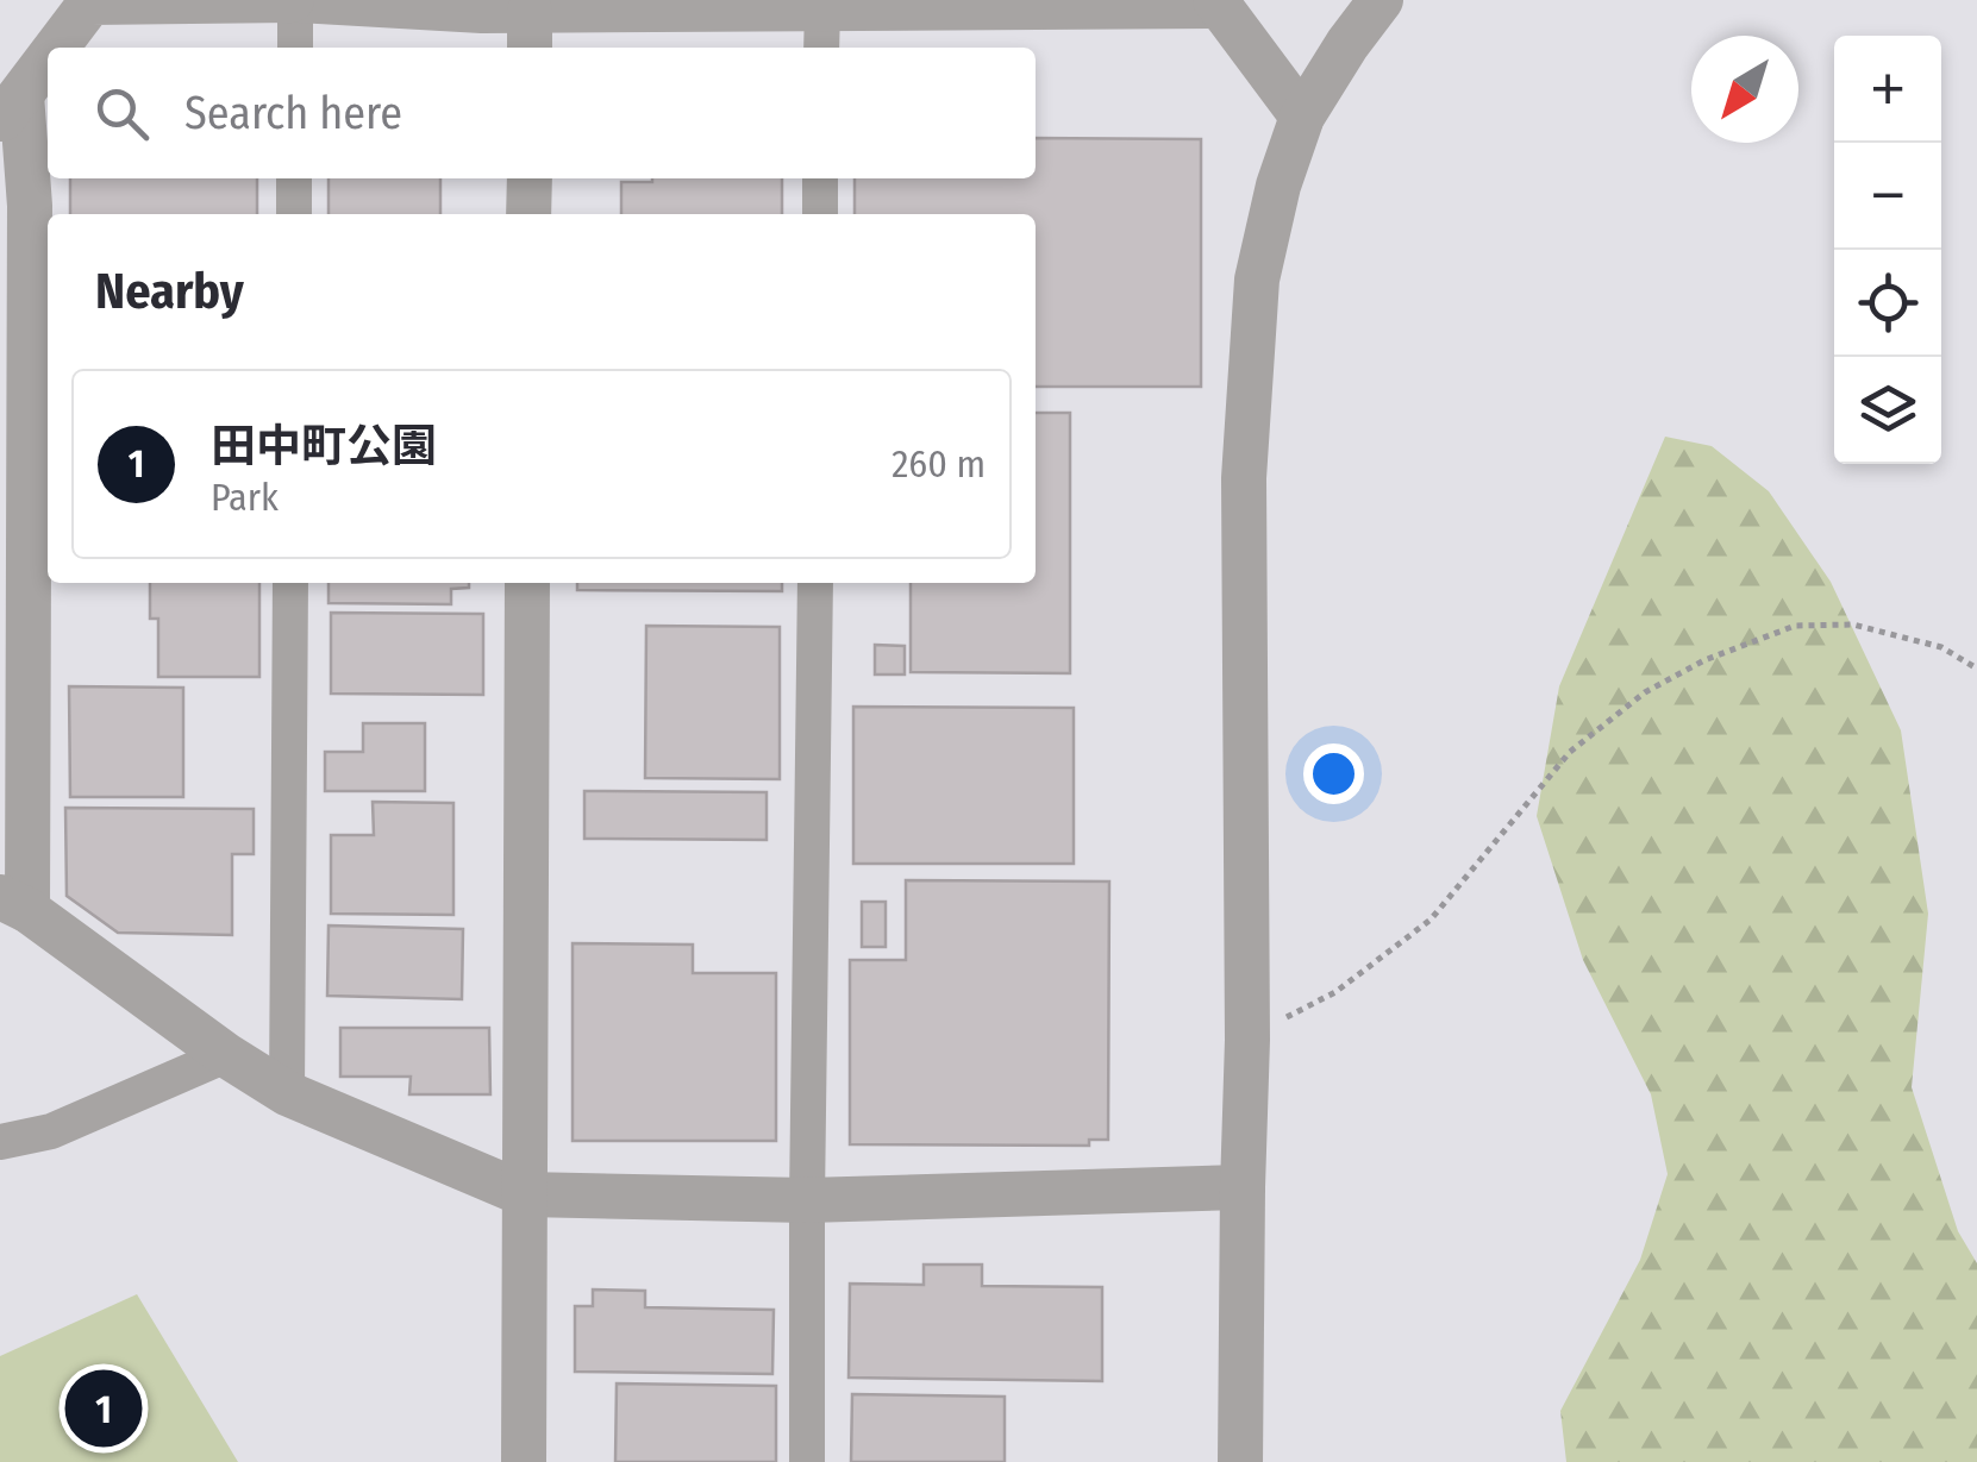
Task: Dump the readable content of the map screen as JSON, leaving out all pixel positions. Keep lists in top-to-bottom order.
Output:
{
  "north": "bottom left",
  "page": {
    "map_buttons": ["+", "−"],
    "search": "Search here",
    "heading": "Nearby",
    "list": [
      {
        "mark": "1",
        "name": "田中町公園",
        "note": "Park",
        "value": "260 m"
      }
    ],
    "pins": "1"
  }
}
